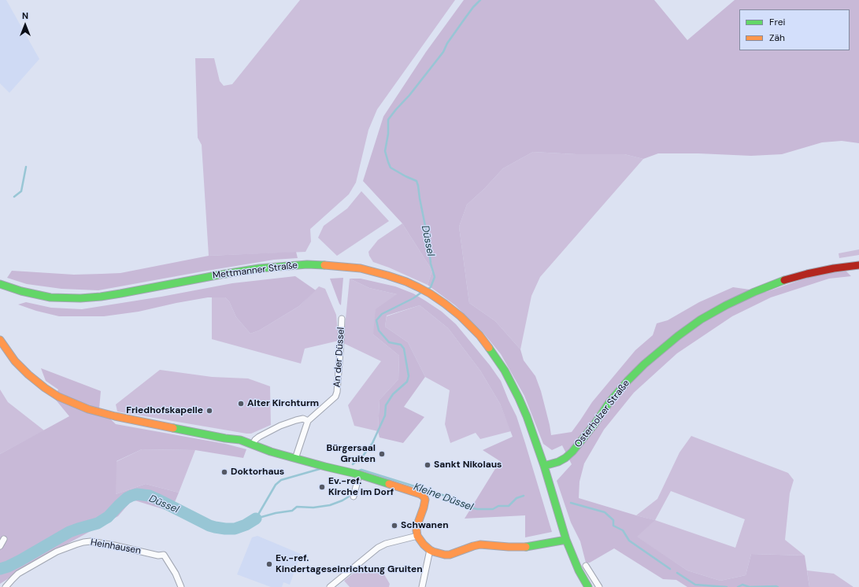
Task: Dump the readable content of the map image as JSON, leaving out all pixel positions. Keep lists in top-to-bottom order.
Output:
{
  "streets": {
    "main road": ["Mettmanner Straße", "Osterholzer Straße"],
    "street": ["An der Düssel", "Heinhausen"]
  },
  "crossings": [
    ["Mettmanner Straße", "Osterholzer Straße"]
  ],
  "water": ["Düssel", "Kleine Düssel"],
  "places": [
    "Alter Kirchturm",
    "Friedhofskapelle",
    "Bürgersaal Gruiten",
    "Sankt Nikolaus",
    "Doktorhaus",
    "Ev.-ref. Kirche im Dorf",
    "Schwanen",
    "Ev.-ref. Kindertageseinrichtung Gruiten"
  ],
  "legend": ["Frei", "Zäh"],
  "north": "top"
}
